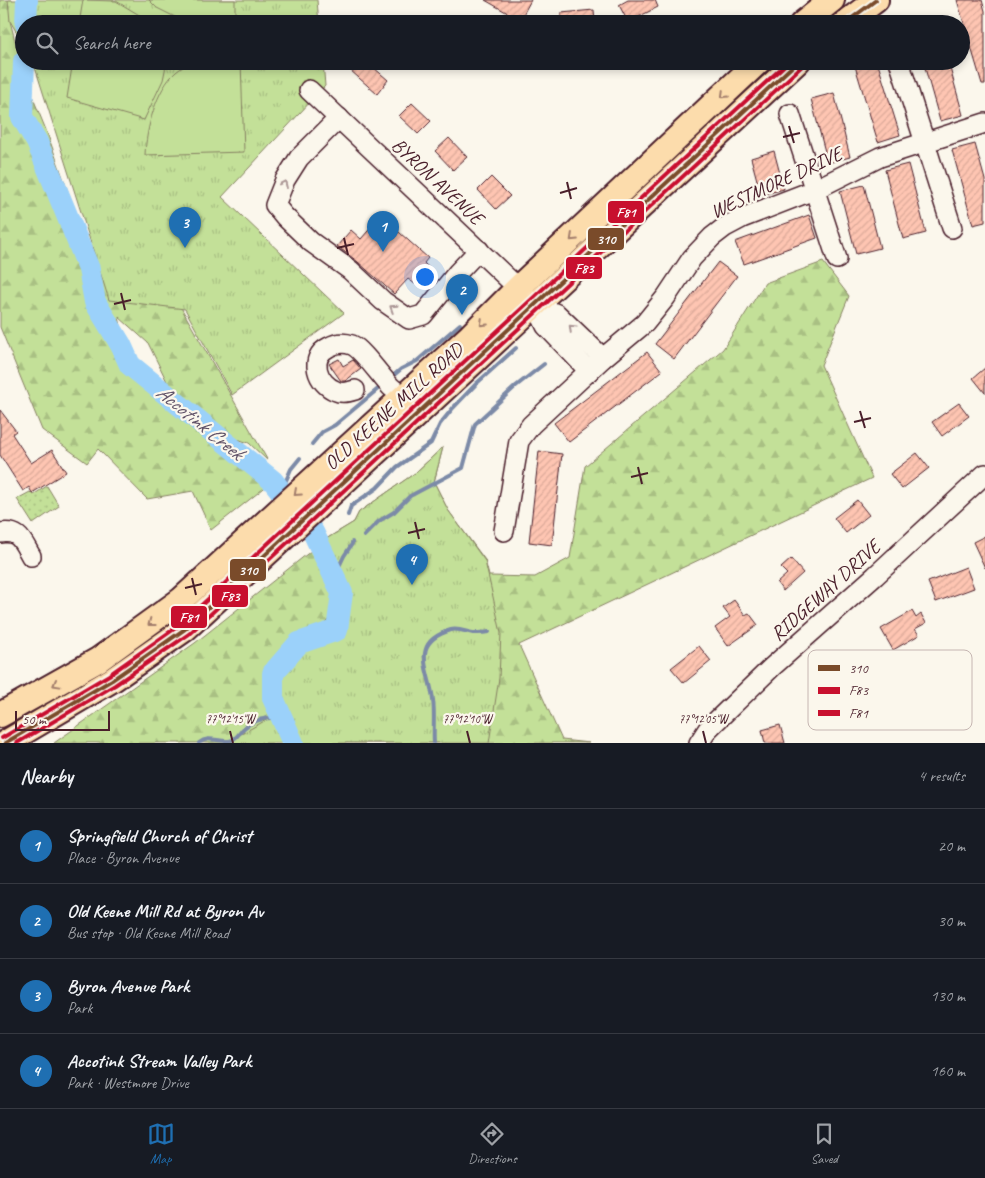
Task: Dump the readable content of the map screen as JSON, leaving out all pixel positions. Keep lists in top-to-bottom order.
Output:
{
  "streets": {
    "main road": ["OLD KEENE MILL ROAD"],
    "street": ["BYRON AVENUE", "WESTMORE DRIVE", "RIDGEWAY DRIVE"]
  },
  "crossings": [
    ["BYRON AVENUE", "OLD KEENE MILL ROAD"]
  ],
  "water": ["Accotink Creek"],
  "lines": ["transit line 310", "transit line F83", "transit line F81"],
  "legend": ["310", "F83", "F81"],
  "scale_bar": "50 m",
  "page": {
    "search": "Search here",
    "pins": [
      "3",
      "1",
      "2",
      "4"
    ],
    "scale": "50 m",
    "heading": ["Nearby", "4 results"],
    "list": [
      {
        "mark": "1",
        "name": "Springfield Church of Christ",
        "note": "Place · Byron Avenue",
        "value": "20 m"
      },
      {
        "mark": "2",
        "name": "Old Keene Mill Rd at Byron Av",
        "note": "Bus stop · Old Keene Mill Road",
        "value": "30 m"
      },
      {
        "mark": "3",
        "name": "Byron Avenue Park",
        "note": "Park",
        "value": "130 m"
      },
      {
        "mark": "4",
        "name": "Accotink Stream Valley Park",
        "note": "Park · Westmore Drive",
        "value": "160 m"
      }
    ],
    "nav": ["Map", "Directions", "Saved"]
  },
  "coordinates": ["77°12'15\"W", "77°12'10\"W", "77°12'05\"W"]
}
